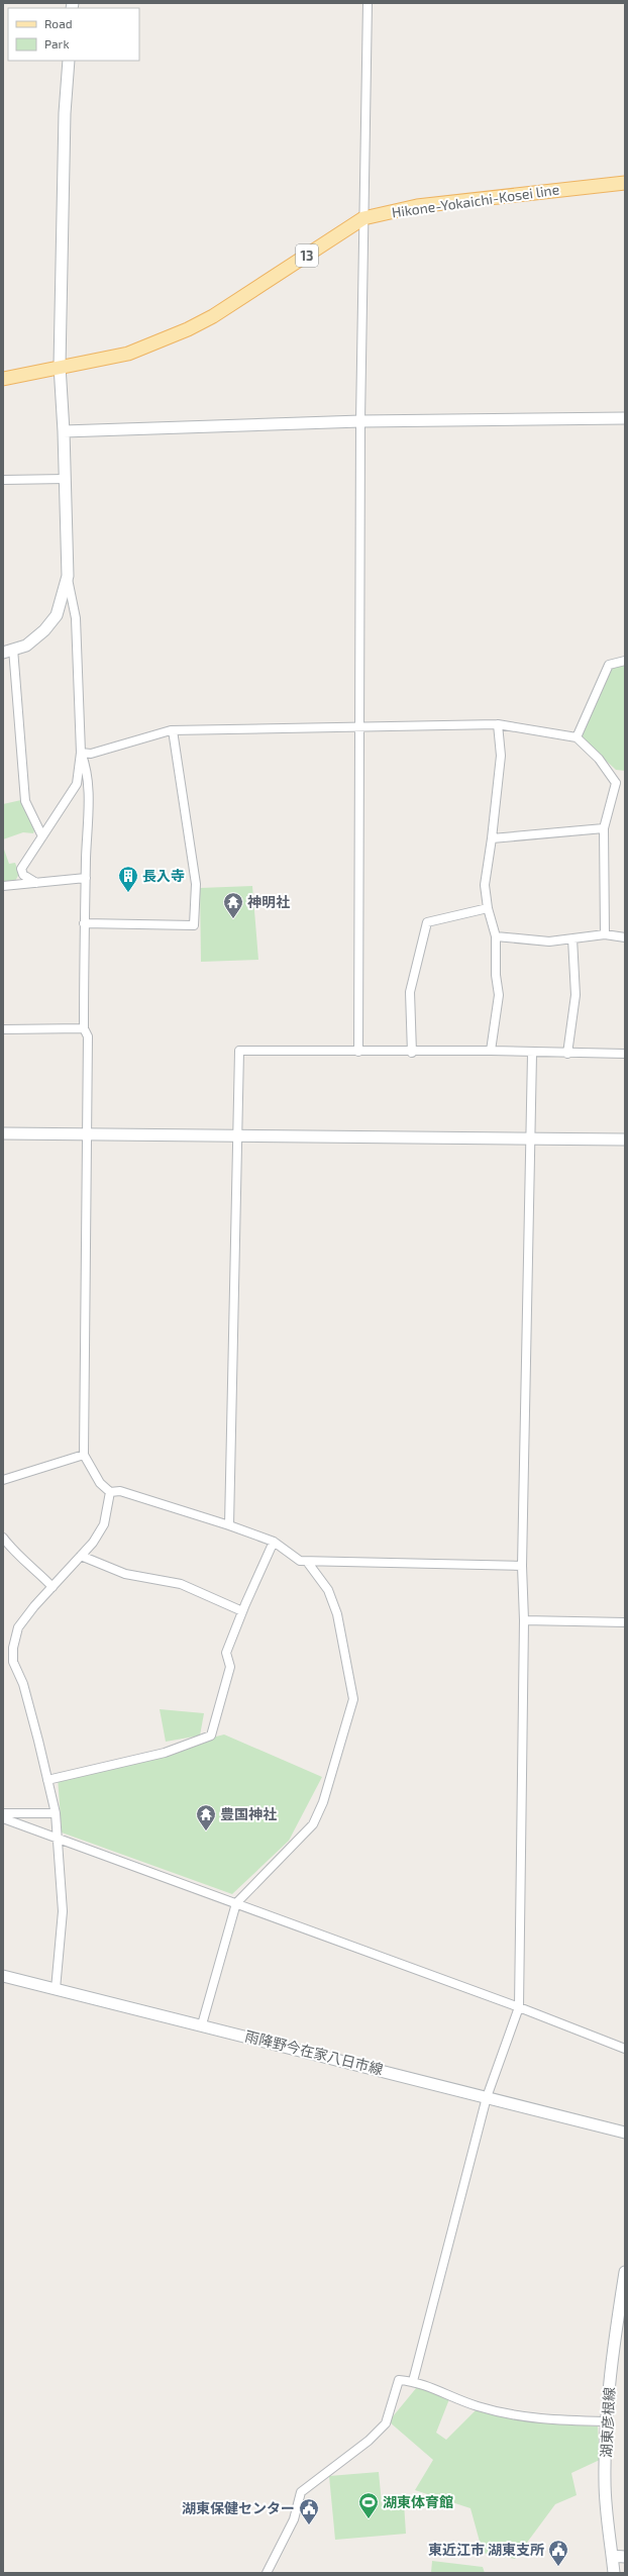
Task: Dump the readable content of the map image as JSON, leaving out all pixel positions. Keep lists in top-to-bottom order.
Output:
{
  "streets": {
    "main road": ["Hikone-Yokaichi-Kosei line", "13"],
    "street": ["雨降野今在家八日市線", "湖東彦根線"]
  },
  "places": {
    "building": ["長入寺"],
    "temple": ["神明社", "豊国神社"],
    "sports": ["湖東体育館"],
    "public building": ["湖東保健センター", "東近江市 湖東支所"]
  },
  "legend": ["Road", "Park"]
}
